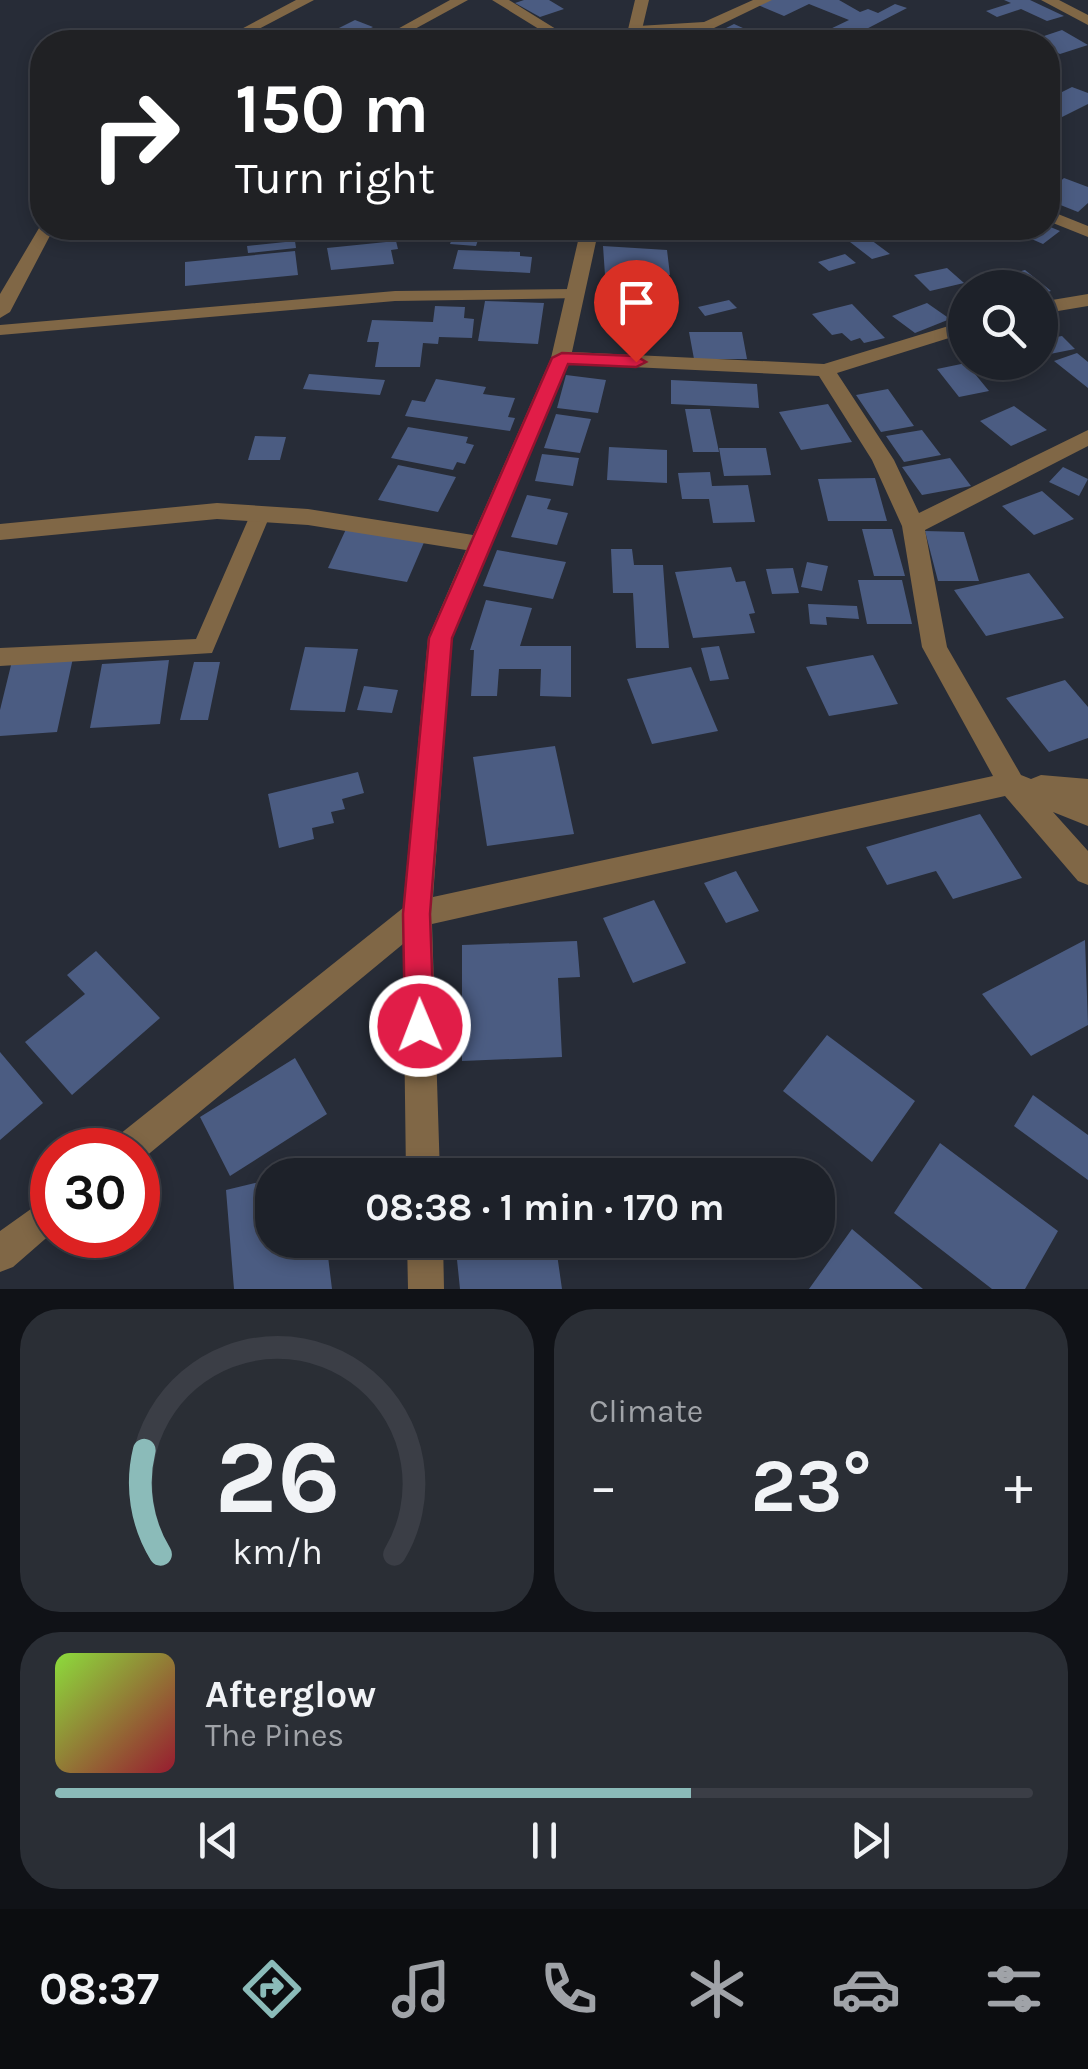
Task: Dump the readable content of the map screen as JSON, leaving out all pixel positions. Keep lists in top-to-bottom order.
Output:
{
  "page": {
    "turn": ["150 m", "Turn right"],
    "limit": "30",
    "trip": "08:38 · 1 min · 170 m",
    "tile": "Climate",
    "heat": ["−", "23°", "+"],
    "song": ["Afterglow", "The Pines"],
    "tabs": "08:37",
    "gauge": ["26", "km/h"]
  }
}
